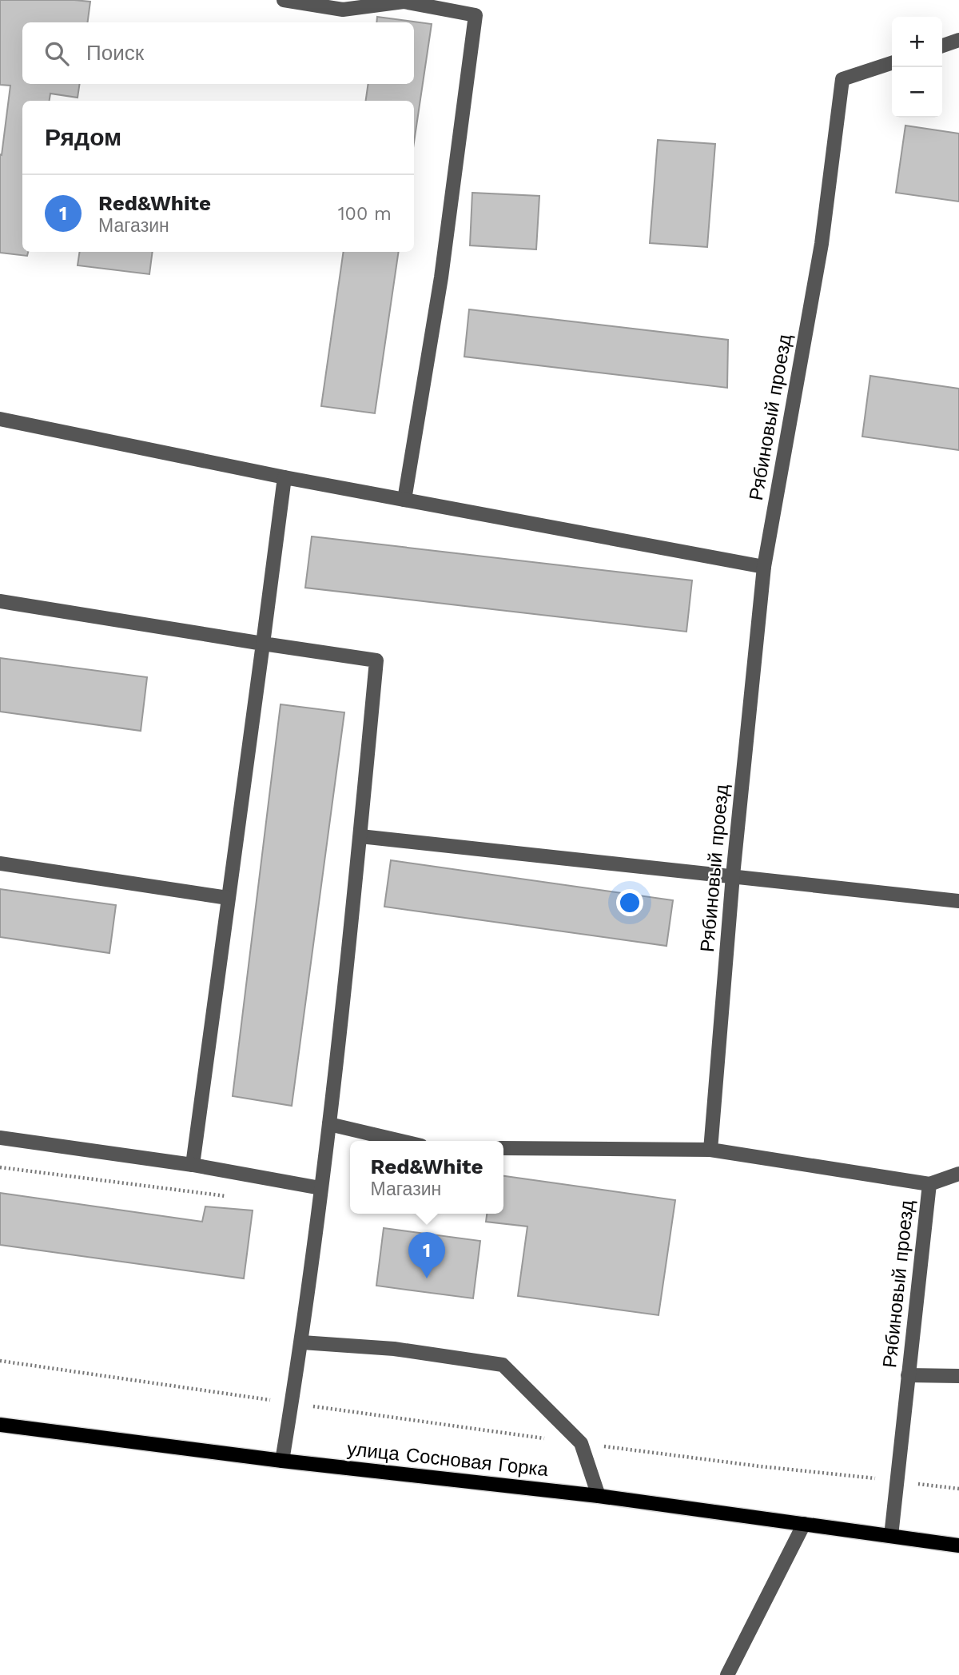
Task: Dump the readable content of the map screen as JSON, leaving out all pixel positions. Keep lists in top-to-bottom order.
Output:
{
  "streets": {
    "main road": ["улица Сосновая Горка"],
    "street": ["Рябиновый проезд"]
  },
  "crossings": [
    ["Рябиновый проезд", "улица Сосновая Горка"]
  ],
  "page": {
    "map_buttons": ["+", "−"],
    "search": "Поиск",
    "heading": "Рядом",
    "list": [
      {
        "mark": "1",
        "name": "Red&White",
        "note": "Магазин",
        "value": "100 m"
      }
    ],
    "popup": ["Red&White", "Магазин"],
    "pins": "1"
  }
}
